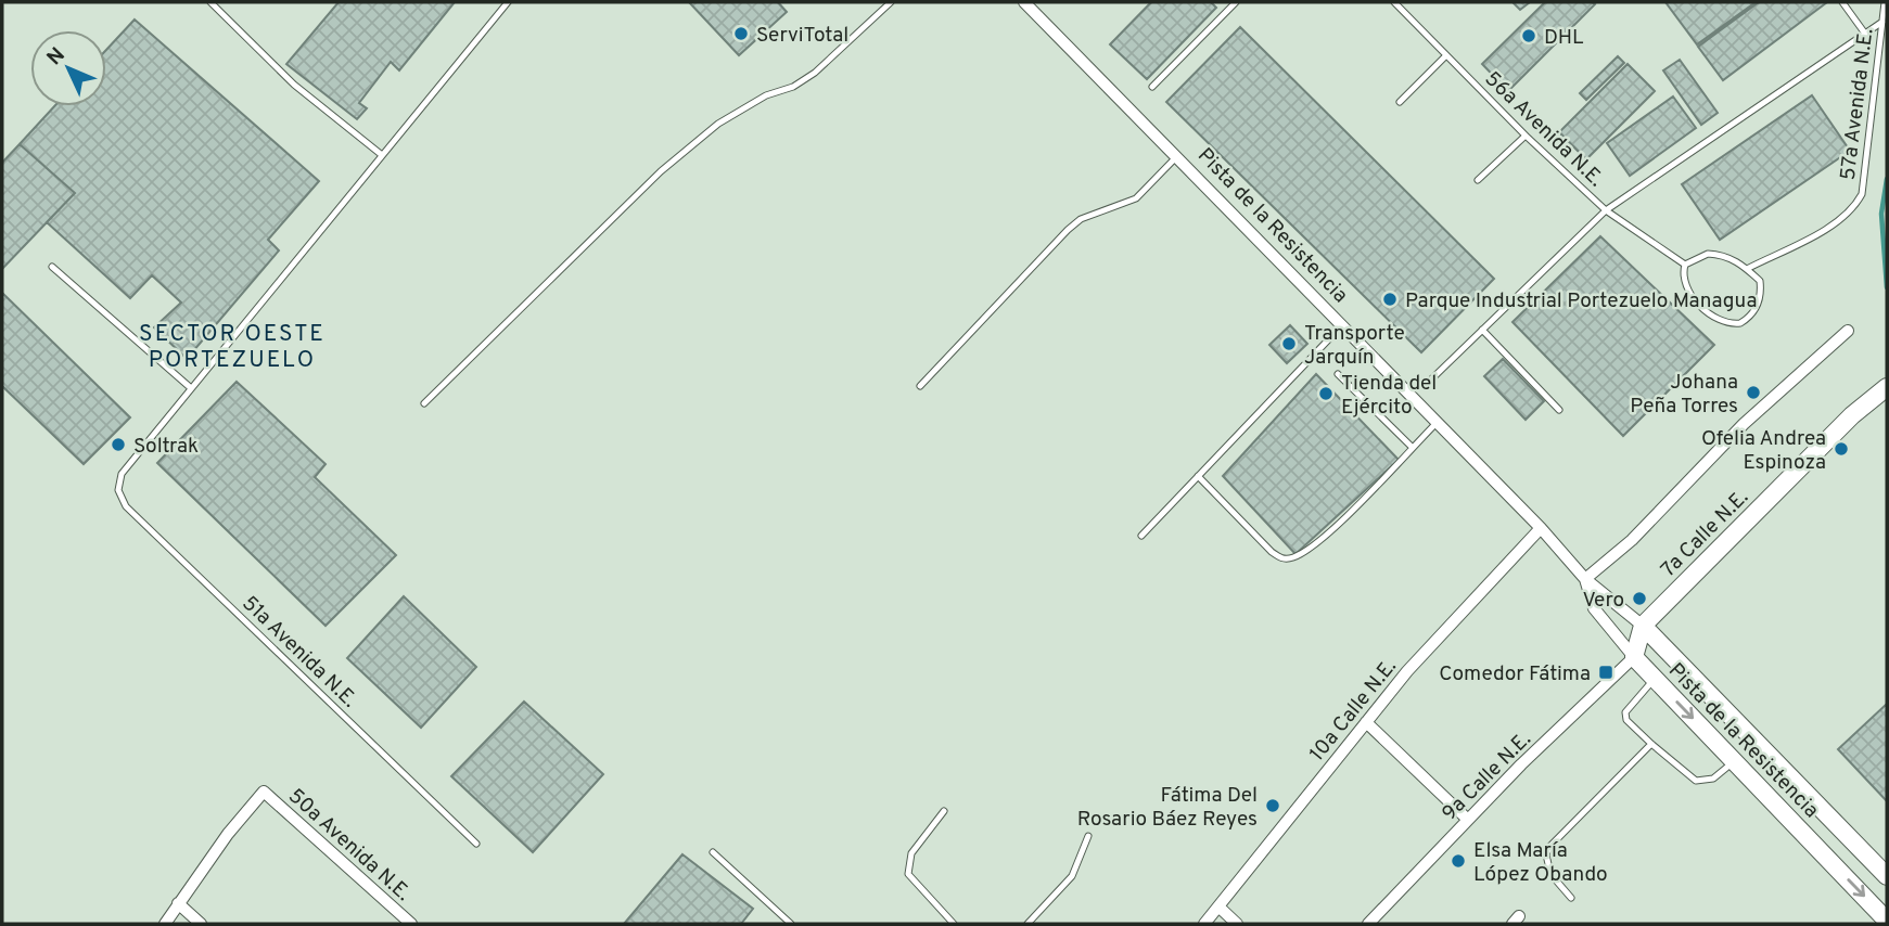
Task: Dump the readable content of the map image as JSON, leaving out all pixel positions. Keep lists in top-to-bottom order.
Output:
{
  "streets": {
    "street": [
      "Pista de la Resistencia",
      "7a Calle N.E.",
      "10a Calle N.E.",
      "9a Calle N.E.",
      "50a Avenida N.E."
    ],
    "lane": ["57a Avenida N.E.", "56a Avenida N.E.", "51a Avenida N.E."]
  },
  "crossings": [
    ["57a Avenida N.E.", "56a Avenida N.E."],
    ["Pista de la Resistencia", "7a Calle N.E."],
    ["Pista de la Resistencia", "10a Calle N.E."],
    ["Pista de la Resistencia", "9a Calle N.E."],
    ["7a Calle N.E.", "9a Calle N.E."]
  ],
  "districts": ["SECTOR OESTE PORTEZUELO"],
  "places": {
    "other": [
      "ServiTotal",
      "DHL",
      "Parque Industrial Portezuelo Managua",
      "Transporte Jarquín",
      "Johana Peña Torres",
      "Tienda del Ejército",
      "Soltrak",
      "Ofelia Andrea Espinoza",
      "Vero",
      "Fátima Del Rosario Báez Reyes",
      "Elsa María López Obando"
    ],
    "transit": ["Comedor Fátima"]
  },
  "north": "top left"
}
